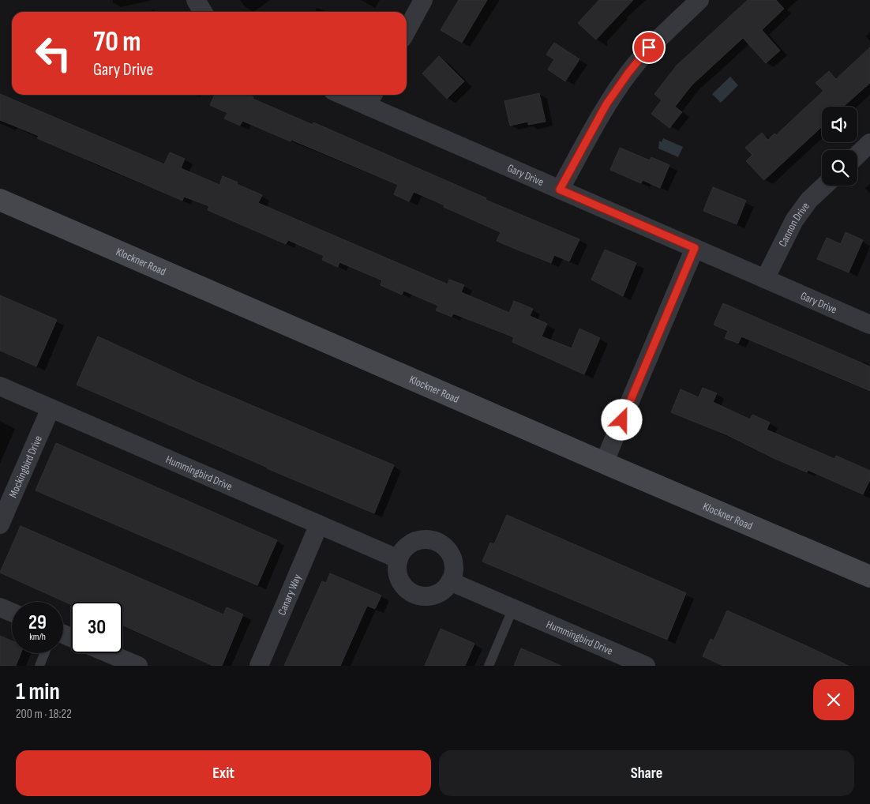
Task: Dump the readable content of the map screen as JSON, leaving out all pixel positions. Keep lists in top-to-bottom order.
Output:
{
  "streets": {
    "main road": ["Klockner Road"],
    "street": [
      "Gary Drive",
      "Cannon Drive",
      "Mockingbird Drive",
      "Hummingbird Drive",
      "Canary Way"
    ]
  },
  "crossings": [
    ["Gary Drive", "Cannon Drive"],
    ["Mockingbird Drive", "Hummingbird Drive"],
    ["Hummingbird Drive", "Canary Way"]
  ],
  "page": {
    "turn": ["70 m", "Gary Drive"],
    "speed": "29 km/h",
    "limit": "30",
    "heading": ["1 min", "200 m · 18:22"],
    "buttons": ["Exit", "Share"]
  }
}
